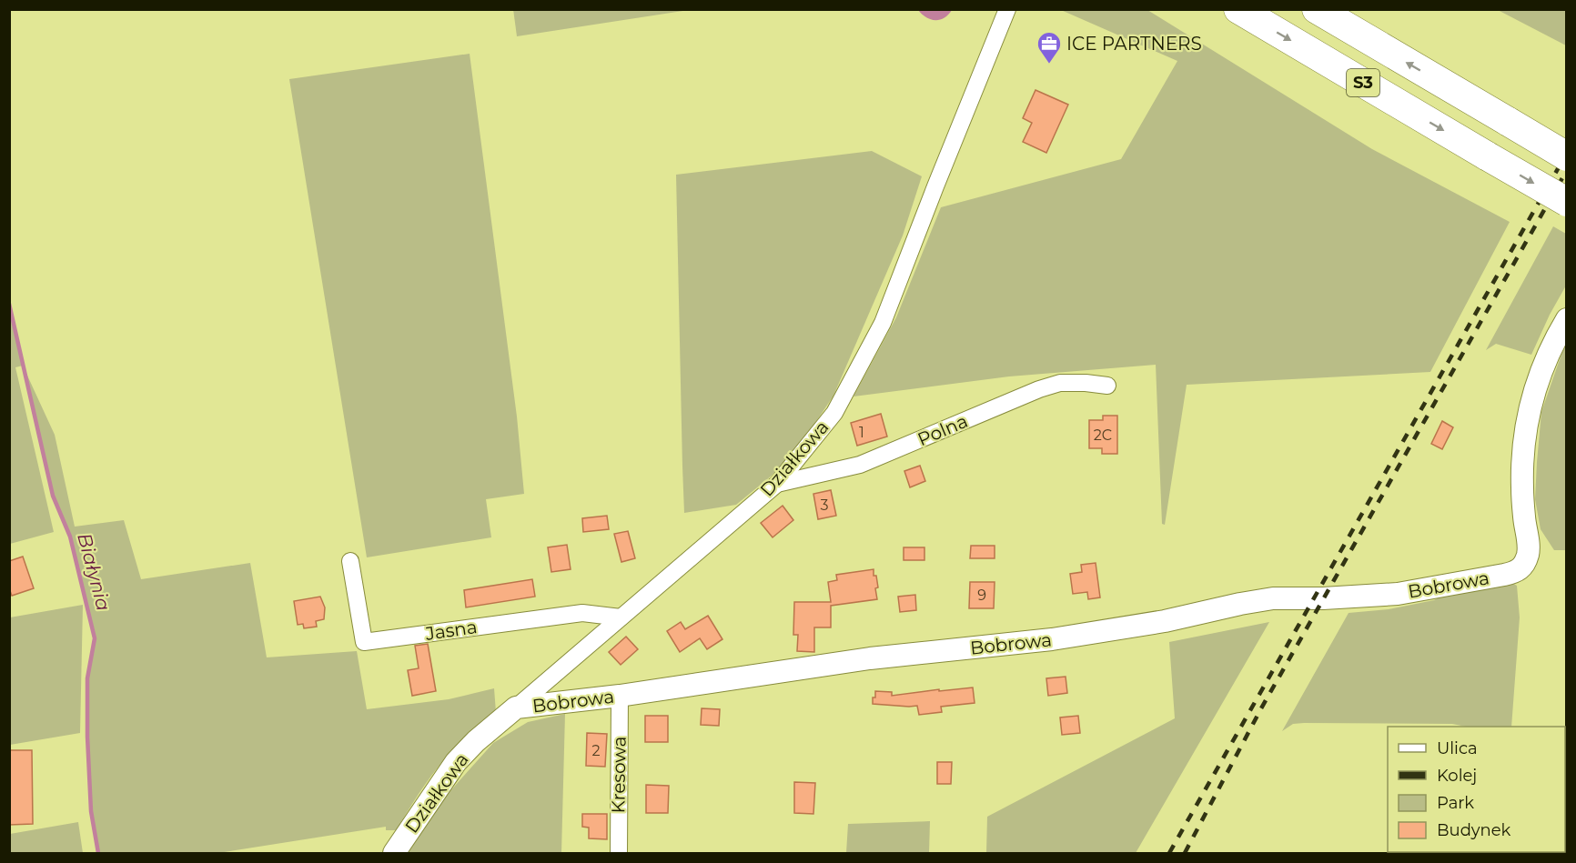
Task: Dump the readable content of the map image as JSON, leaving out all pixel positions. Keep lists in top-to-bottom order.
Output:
{
  "streets": {
    "highway": ["S3"],
    "street": [
      "Polna",
      "Działkowa",
      "Bobrowa",
      "Jasna",
      "Kresowa"
    ]
  },
  "crossings": [
    ["Polna", "Działkowa"],
    ["Działkowa", "Bobrowa"],
    ["Działkowa", "Jasna"],
    ["Bobrowa", "Kresowa"]
  ],
  "water": ["Białynia"],
  "places": {
    "office": ["ICE PARTNERS"]
  },
  "house_numbers": [
    "1",
    "2C",
    "3",
    "9",
    "2"
  ],
  "legend": [
    "Ulica",
    "Kolej",
    "Park",
    "Budynek"
  ]
}
